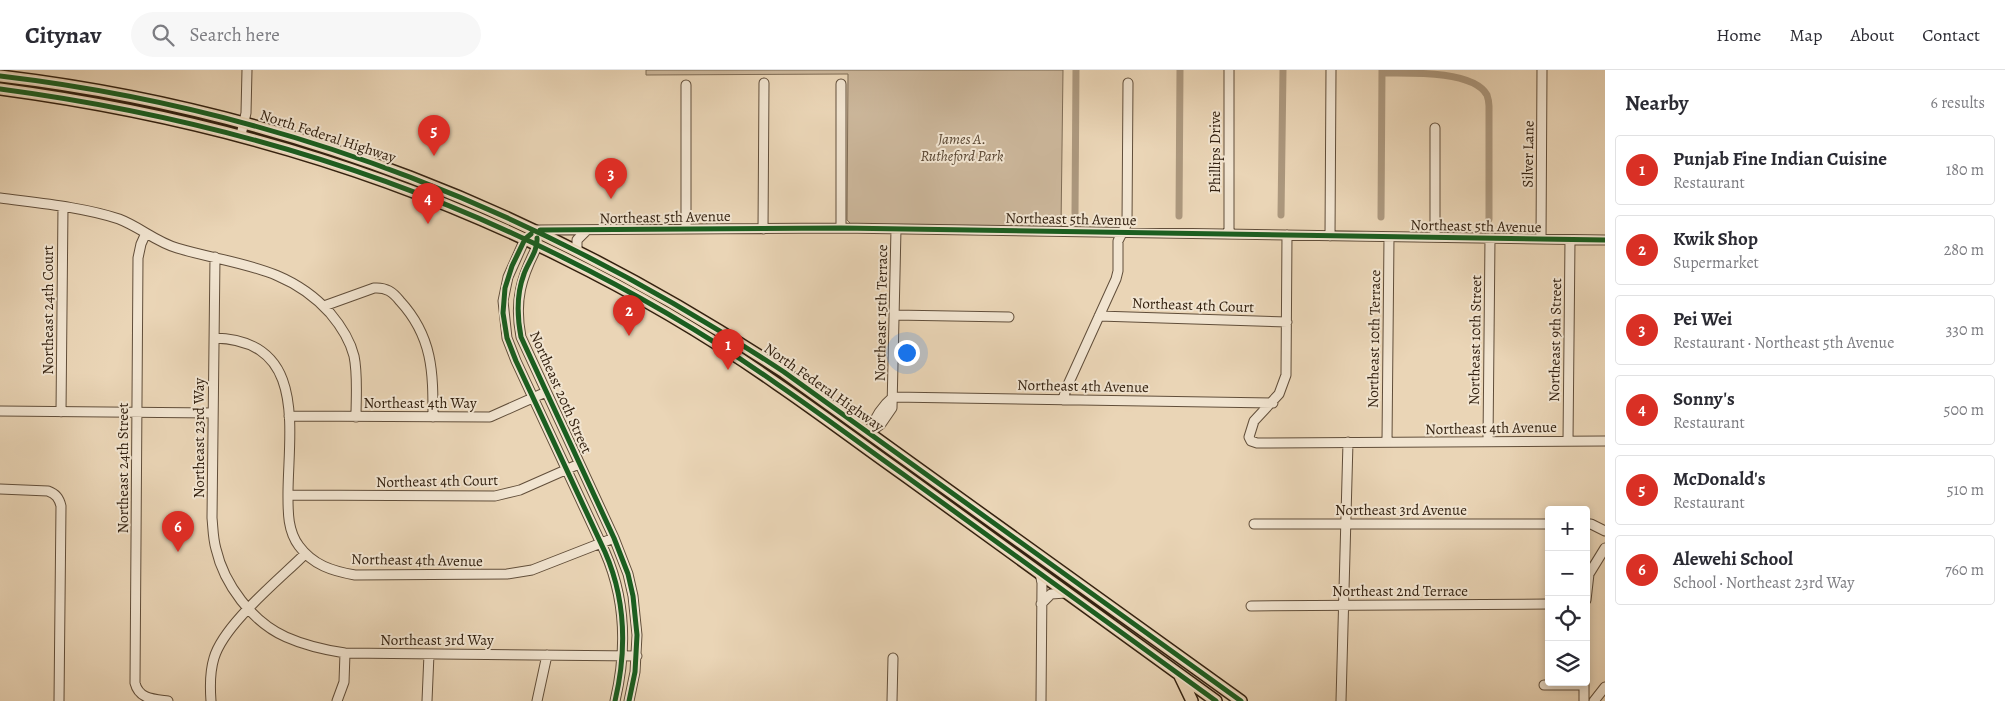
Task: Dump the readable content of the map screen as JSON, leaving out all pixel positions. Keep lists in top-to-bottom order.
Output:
{
  "streets": {
    "main road": ["North Federal Highway"],
    "street": [
      "Phillips Drive",
      "Silver Lane",
      "Northeast 5th Avenue",
      "Northeast 4th Court",
      "Northeast 24th Court",
      "Northeast 15th Terrace",
      "Northeast 10th Terrace",
      "Northeast 10th Street",
      "Northeast 9th Street",
      "Northeast 4th Avenue",
      "Northeast 20th Street",
      "Northeast 4th Way",
      "Northeast 23rd Way",
      "Northeast 24th Street",
      "Northeast 3rd Avenue",
      "Northeast 2nd Terrace",
      "Northeast 3rd Way"
    ]
  },
  "crossings": [
    ["North Federal Highway", "Northeast 5th Avenue"],
    ["North Federal Highway", "Northeast 15th Terrace"],
    ["North Federal Highway", "Northeast 20th Street"],
    ["Phillips Drive", "Northeast 5th Avenue"],
    ["Silver Lane", "Northeast 5th Avenue"],
    ["Northeast 5th Avenue", "Northeast 15th Terrace"],
    ["Northeast 5th Avenue", "Northeast 10th Terrace"],
    ["Northeast 5th Avenue", "Northeast 10th Street"],
    ["Northeast 5th Avenue", "Northeast 9th Street"],
    ["Northeast 5th Avenue", "Northeast 20th Street"],
    ["Northeast 4th Court", "Northeast 4th Avenue"],
    ["Northeast 4th Court", "Northeast 20th Street"],
    ["Northeast 15th Terrace", "Northeast 4th Avenue"],
    ["Northeast 10th Terrace", "Northeast 4th Avenue"],
    ["Northeast 10th Street", "Northeast 4th Avenue"],
    ["Northeast 9th Street", "Northeast 4th Avenue"],
    ["Northeast 4th Avenue", "Northeast 20th Street"],
    ["Northeast 4th Avenue", "Northeast 4th Way"],
    ["Northeast 4th Avenue", "Northeast 23rd Way"],
    ["Northeast 20th Street", "Northeast 4th Way"],
    ["Northeast 20th Street", "Northeast 3rd Way"],
    ["Northeast 23rd Way", "Northeast 3rd Way"]
  ],
  "parks": ["James A. Rutheford Park"],
  "page": {
    "header": "Citynav",
    "search": "Search here",
    "nav": [
      "Home",
      "Map",
      "About",
      "Contact"
    ],
    "heading": ["Nearby", "6 results"],
    "pins": [
      "5",
      "3",
      "4",
      "2",
      "1",
      "6"
    ],
    "list": [
      {
        "mark": "1",
        "name": "Punjab Fine Indian Cuisine",
        "note": "Restaurant",
        "value": "180 m"
      },
      {
        "mark": "2",
        "name": "Kwik Shop",
        "note": "Supermarket",
        "value": "280 m"
      },
      {
        "mark": "3",
        "name": "Pei Wei",
        "note": "Restaurant · Northeast 5th Avenue",
        "value": "330 m"
      },
      {
        "mark": "4",
        "name": "Sonny's",
        "note": "Restaurant",
        "value": "500 m"
      },
      {
        "mark": "5",
        "name": "McDonald's",
        "note": "Restaurant",
        "value": "510 m"
      },
      {
        "mark": "6",
        "name": "Alewehi School",
        "note": "School · Northeast 23rd Way",
        "value": "760 m"
      }
    ],
    "map_buttons": ["+", "−"]
  }
}
